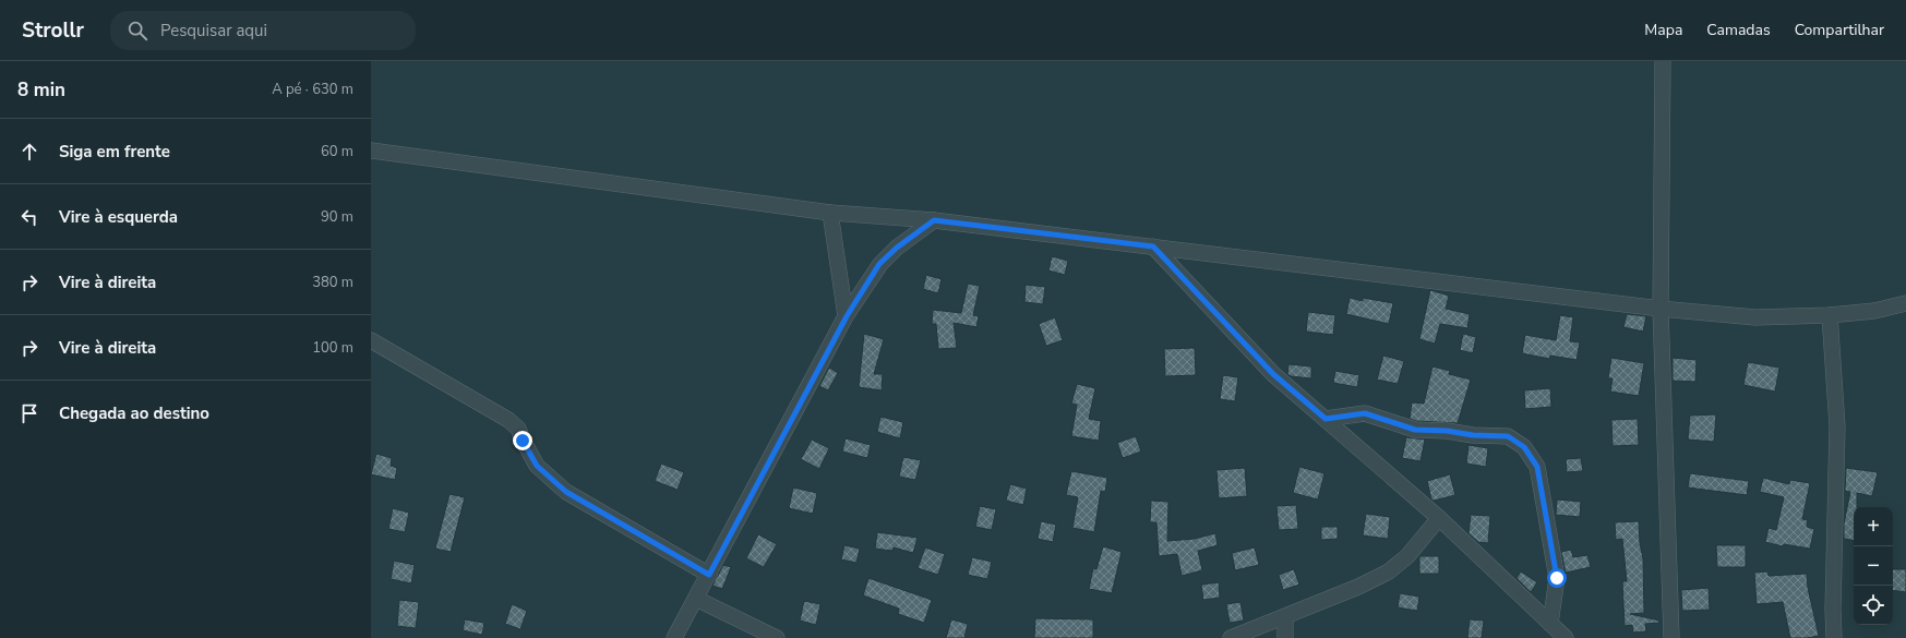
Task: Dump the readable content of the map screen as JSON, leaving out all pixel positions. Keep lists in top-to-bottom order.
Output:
{
  "page": {
    "header": "Strollr",
    "search": "Pesquisar aqui",
    "nav": ["Mapa", "Camadas", "Compartilhar"],
    "heading": ["8 min", "A pé · 630 m"],
    "list": [
      ["Siga em frente", "60 m"],
      ["Vire à esquerda", "90 m"],
      ["Vire à direita", "380 m"],
      ["Vire à direita", "100 m"],
      "Chegada ao destino"
    ],
    "map_buttons": ["+", "−"]
  }
}
